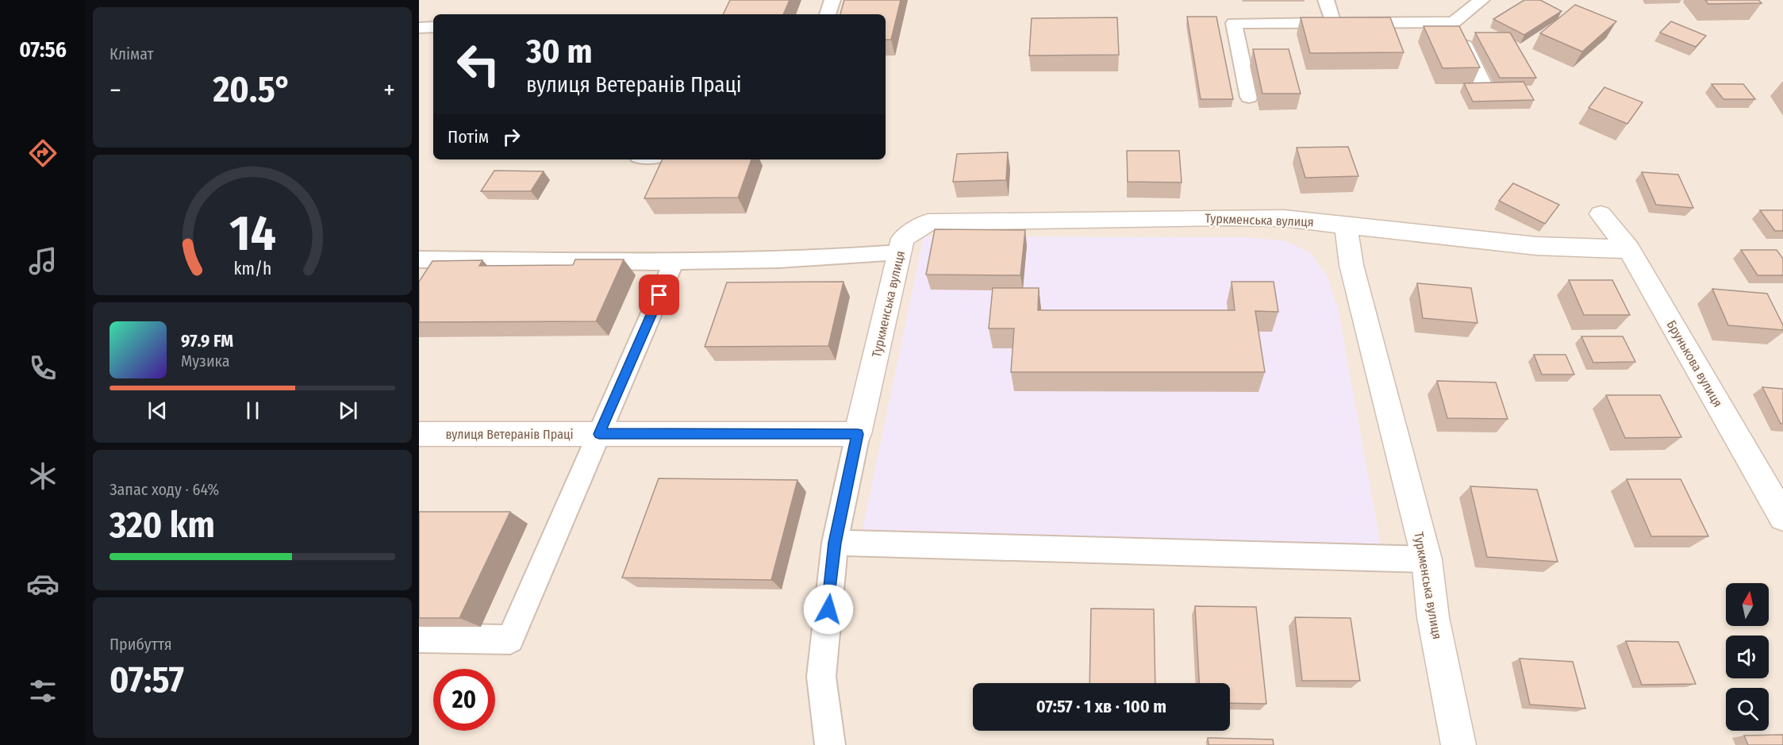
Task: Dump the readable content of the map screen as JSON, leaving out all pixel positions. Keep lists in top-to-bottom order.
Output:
{
  "streets": {
    "street": ["Туркменська вулиця", "Брунькова вулиця", "вулиця Ветеранів Праці"]
  },
  "crossings": [
    ["Туркменська вулиця", "вулиця Ветеранів Праці"]
  ],
  "north": "top",
  "page": {
    "tabs": "07:56",
    "tile": [
      "Клімат",
      ["Запас ходу · 64%", "320 km"],
      ["Прибуття", "07:57"]
    ],
    "turn": ["30 m", "вулиця Ветеранів Праці"],
    "heat": ["−", "20.5°", "+"],
    "then": "Потім",
    "song": ["97.9 FM", "Музика"],
    "limit": "20",
    "trip": "07:57 · 1 хв · 100 m",
    "gauge": ["14", "km/h"]
  }
}
